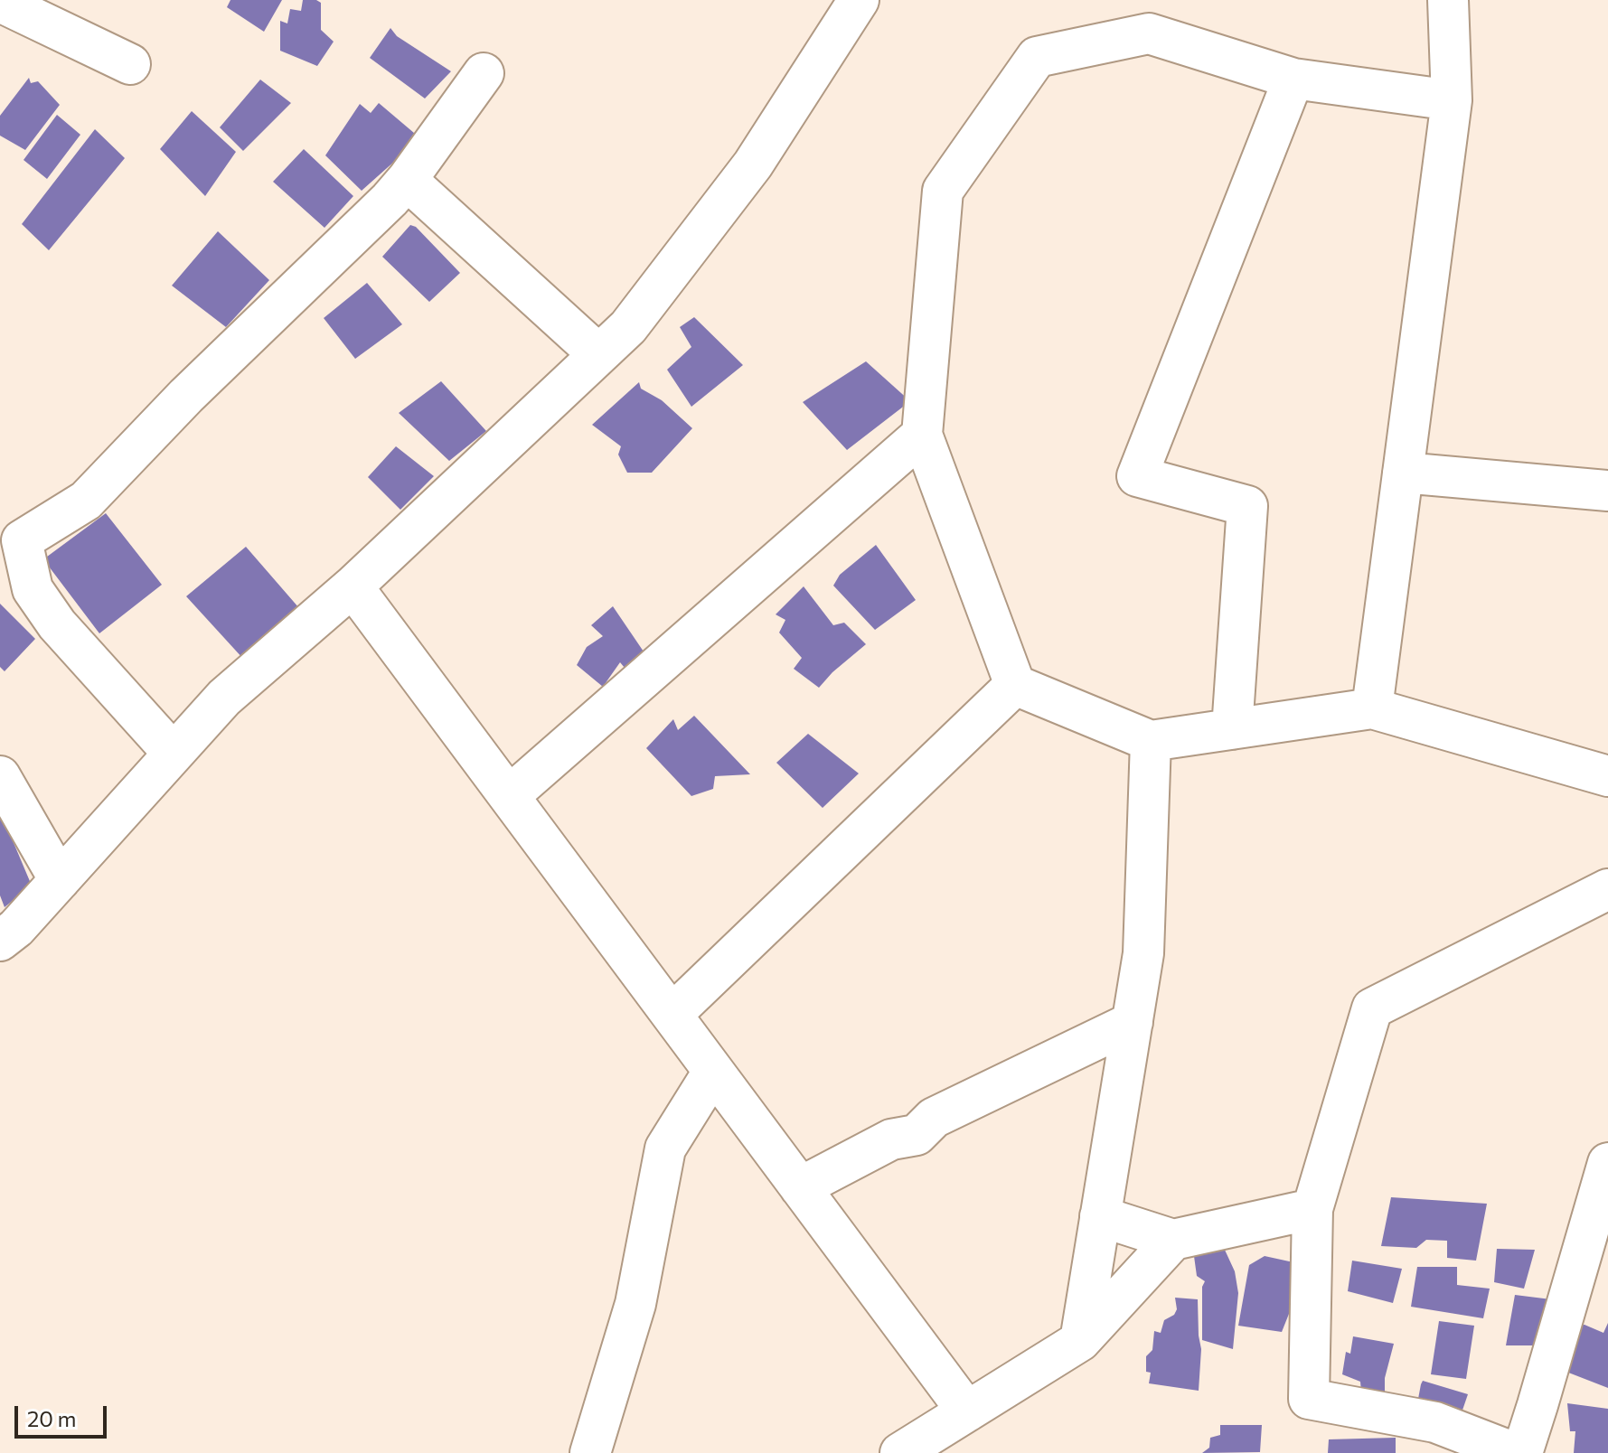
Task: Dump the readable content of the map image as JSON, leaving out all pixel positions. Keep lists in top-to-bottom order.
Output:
{
  "scale_bar": "20 m"
}
